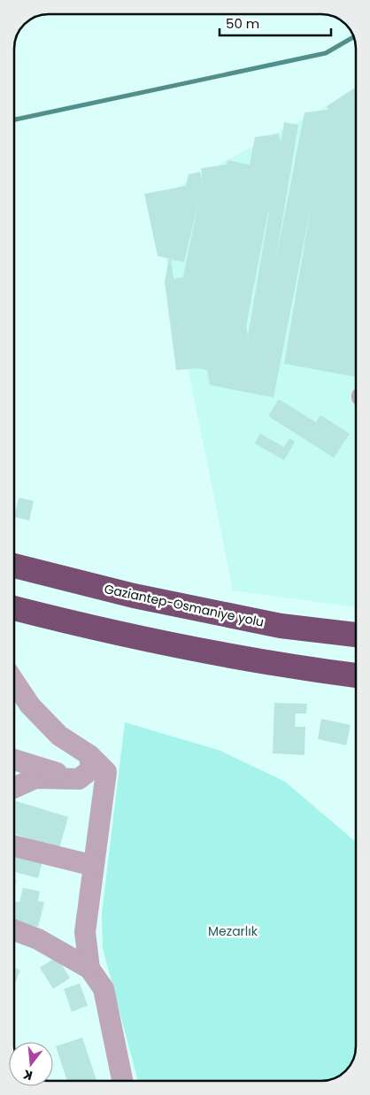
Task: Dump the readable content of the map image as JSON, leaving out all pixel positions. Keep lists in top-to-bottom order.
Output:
{
  "streets": {
    "highway": ["Gaziantep-Osmaniye yolu"]
  },
  "parks": ["Mezarlık"],
  "scale_bar": "50 m",
  "north": "bottom"
}
